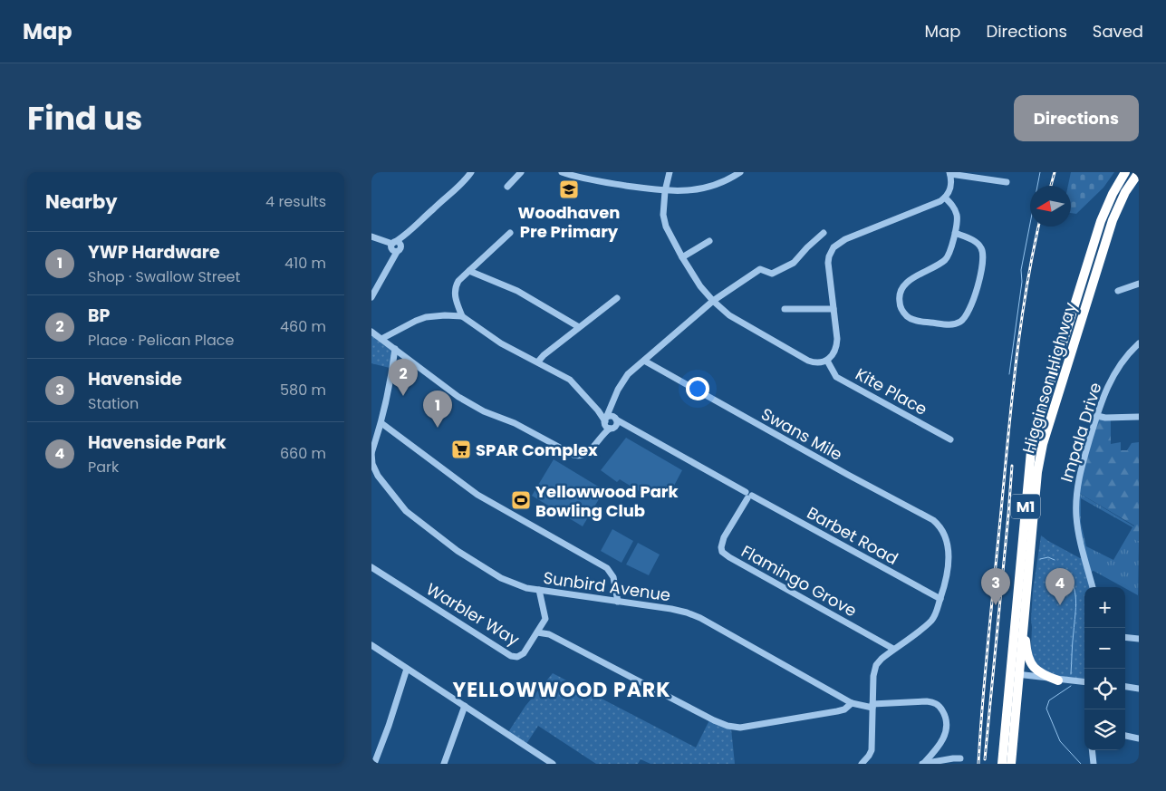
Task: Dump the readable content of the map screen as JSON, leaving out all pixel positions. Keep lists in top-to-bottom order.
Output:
{
  "streets": {
    "highway": ["Higginson Highway", "M1"],
    "street": [
      "Kite Place",
      "Impala Drive",
      "Swans Mile",
      "Barbet Road",
      "Flamingo Grove",
      "Sunbird Avenue",
      "Warbler Way"
    ]
  },
  "crossings": [
    ["Swans Mile", "Barbet Road"],
    ["Barbet Road", "Flamingo Grove"]
  ],
  "districts": ["YELLOWWOOD PARK"],
  "places": {
    "school or university": ["Woodhaven Pre Primary"],
    "supermarket": ["SPAR Complex"],
    "sports": ["Yellowwood Park Bowling Club"]
  },
  "north": "left",
  "page": {
    "header": "Map",
    "nav": ["Map", "Directions", "Saved"],
    "title": "Find us",
    "buttons": "Directions",
    "heading": ["Nearby", "4 results"],
    "list": [
      {
        "mark": "1",
        "name": "YWP Hardware",
        "note": "Shop · Swallow Street",
        "value": "410 m"
      },
      {
        "mark": "2",
        "name": "BP",
        "note": "Place · Pelican Place",
        "value": "460 m"
      },
      {
        "mark": "3",
        "name": "Havenside",
        "note": "Station",
        "value": "580 m"
      },
      {
        "mark": "4",
        "name": "Havenside Park",
        "note": "Park",
        "value": "660 m"
      }
    ],
    "pins": [
      "2",
      "1",
      "3",
      "4"
    ],
    "map_buttons": ["+", "−"]
  }
}
